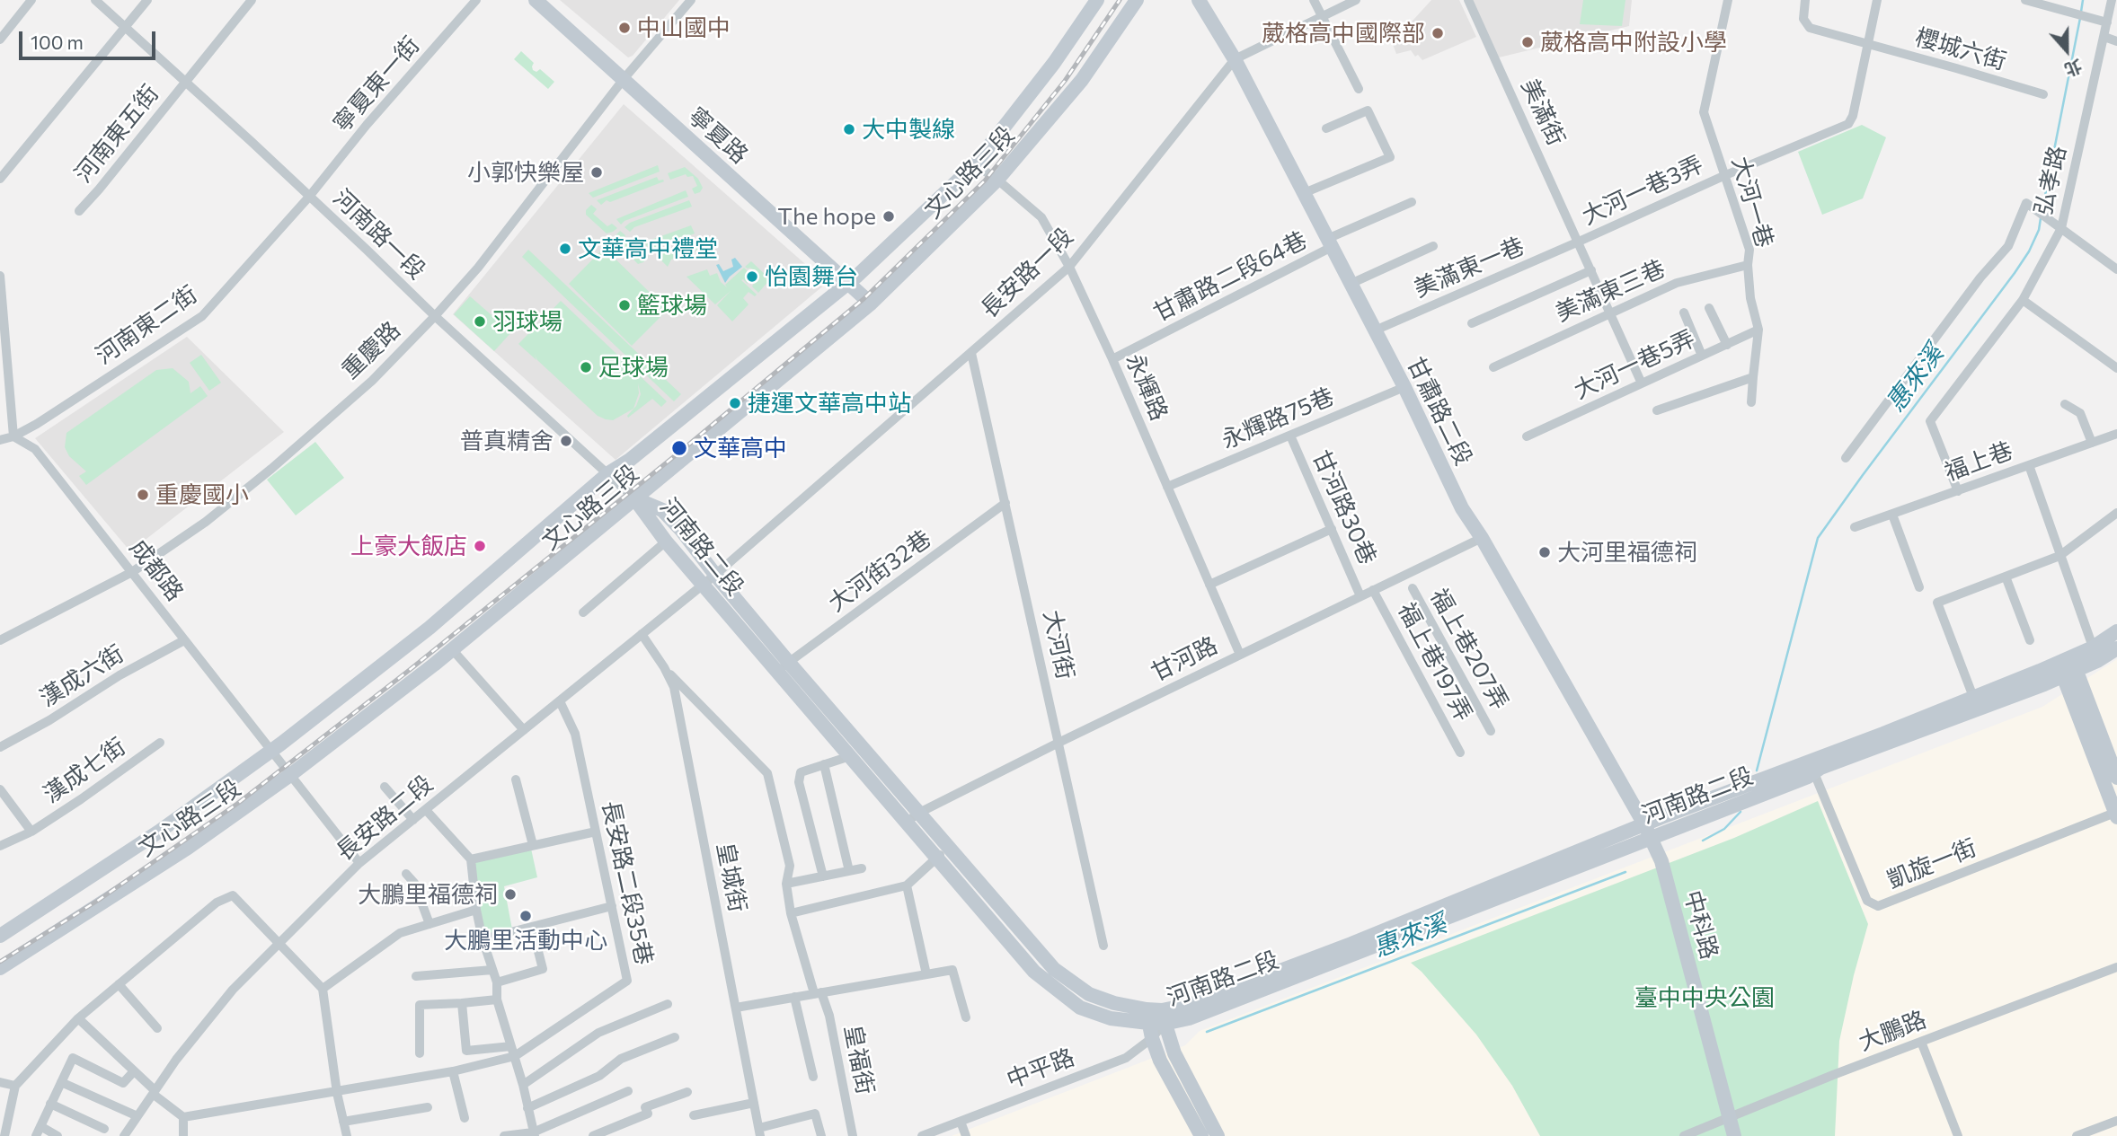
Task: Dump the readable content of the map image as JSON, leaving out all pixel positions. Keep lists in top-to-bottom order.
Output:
{
  "streets": {
    "street": [
      "櫻城六街",
      "寧夏東一街",
      "美滿街",
      "河南東五街",
      "寧夏路",
      "文心路三段",
      "弘孝路",
      "大河一巷3弄",
      "大河一巷",
      "河南路一段",
      "美滿東一巷",
      "長安路一段",
      "甘肅路二段64巷",
      "美滿東三巷",
      "河南東二街",
      "重慶路",
      "大河一巷5弄",
      "永輝路",
      "甘肅路二段",
      "永輝路75巷",
      "福上巷",
      "甘河路30巷",
      "河南路二段",
      "成都路",
      "大河街32巷",
      "大河街",
      "福上巷207弄",
      "甘河路",
      "福上巷197弄",
      "漢成六街",
      "漢成七街",
      "長安路二段",
      "凱旋一街",
      "皇城街",
      "長安路二段35巷",
      "中科路",
      "大鵬路",
      "皇福街",
      "中平路"
    ]
  },
  "crossings": [
    ["櫻城六街", "大河一巷3弄"],
    ["寧夏東一街", "河南路一段"],
    ["寧夏東一街", "河南東二街"],
    ["美滿街", "大河一巷3弄"],
    ["美滿街", "美滿東一巷"],
    ["美滿街", "美滿東三巷"],
    ["美滿街", "大河一巷5弄"],
    ["河南東五街", "河南路一段"],
    ["寧夏路", "文心路三段"],
    ["寧夏路", "重慶路"],
    ["文心路三段", "河南路一段"],
    ["文心路三段", "永輝路"],
    ["文心路三段", "河南路二段"],
    ["文心路三段", "成都路"],
    ["弘孝路", "福上巷"],
    ["大河一巷3弄", "大河一巷"],
    ["大河一巷3弄", "美滿東一巷"],
    ["大河一巷", "美滿東三巷"],
    ["大河一巷", "大河一巷5弄"],
    ["河南路一段", "河南東二街"],
    ["河南路一段", "重慶路"],
    ["河南路一段", "河南路二段"],
    ["美滿東一巷", "甘肅路二段"],
    ["長安路一段", "永輝路"],
    ["長安路一段", "甘肅路二段"],
    ["長安路一段", "河南路二段"],
    ["長安路一段", "大河街"],
    ["長安路一段", "長安路二段"],
    ["甘肅路二段64巷", "永輝路"],
    ["甘肅路二段64巷", "甘肅路二段"],
    ["河南東二街", "成都路"],
    ["重慶路", "成都路"],
    ["永輝路", "永輝路75巷"],
    ["永輝路", "甘河路"],
    ["甘肅路二段", "永輝路75巷"],
    ["甘肅路二段", "河南路二段"],
    ["甘肅路二段", "甘河路"],
    ["甘肅路二段", "中科路"],
    ["永輝路75巷", "甘河路30巷"],
    ["甘河路30巷", "甘河路"],
    ["河南路二段", "大河街32巷"],
    ["河南路二段", "甘河路"],
    ["河南路二段", "長安路二段"],
    ["河南路二段", "凱旋一街"],
    ["河南路二段", "中科路"],
    ["河南路二段", "中平路"],
    ["成都路", "漢成六街"],
    ["成都路", "長安路二段"],
    ["大河街32巷", "大河街"],
    ["大河街", "甘河路"],
    ["甘河路", "福上巷197弄"],
    ["長安路二段", "皇城街"],
    ["長安路二段", "長安路二段35巷"],
    ["皇城街", "皇福街"],
    ["中科路", "大鵬路"]
  ],
  "water": ["惠來溪"],
  "parks": ["臺中中央公園"],
  "places": [
    "中山國中",
    "葳格高中國際部",
    "葳格高中附設小學",
    "大中製線",
    "小郭快樂屋",
    "The hope",
    "文華高中禮堂",
    "怡園舞台",
    "籃球場",
    "羽球場",
    "足球場",
    "捷運文華高中站",
    "普真精舍",
    "文華高中",
    "重慶國小",
    "上豪大飯店",
    "大河里福德祠",
    "大鵬里福德祠",
    "大鵬里活動中心"
  ],
  "scale_bar": "100 m",
  "north": "bottom"
}
